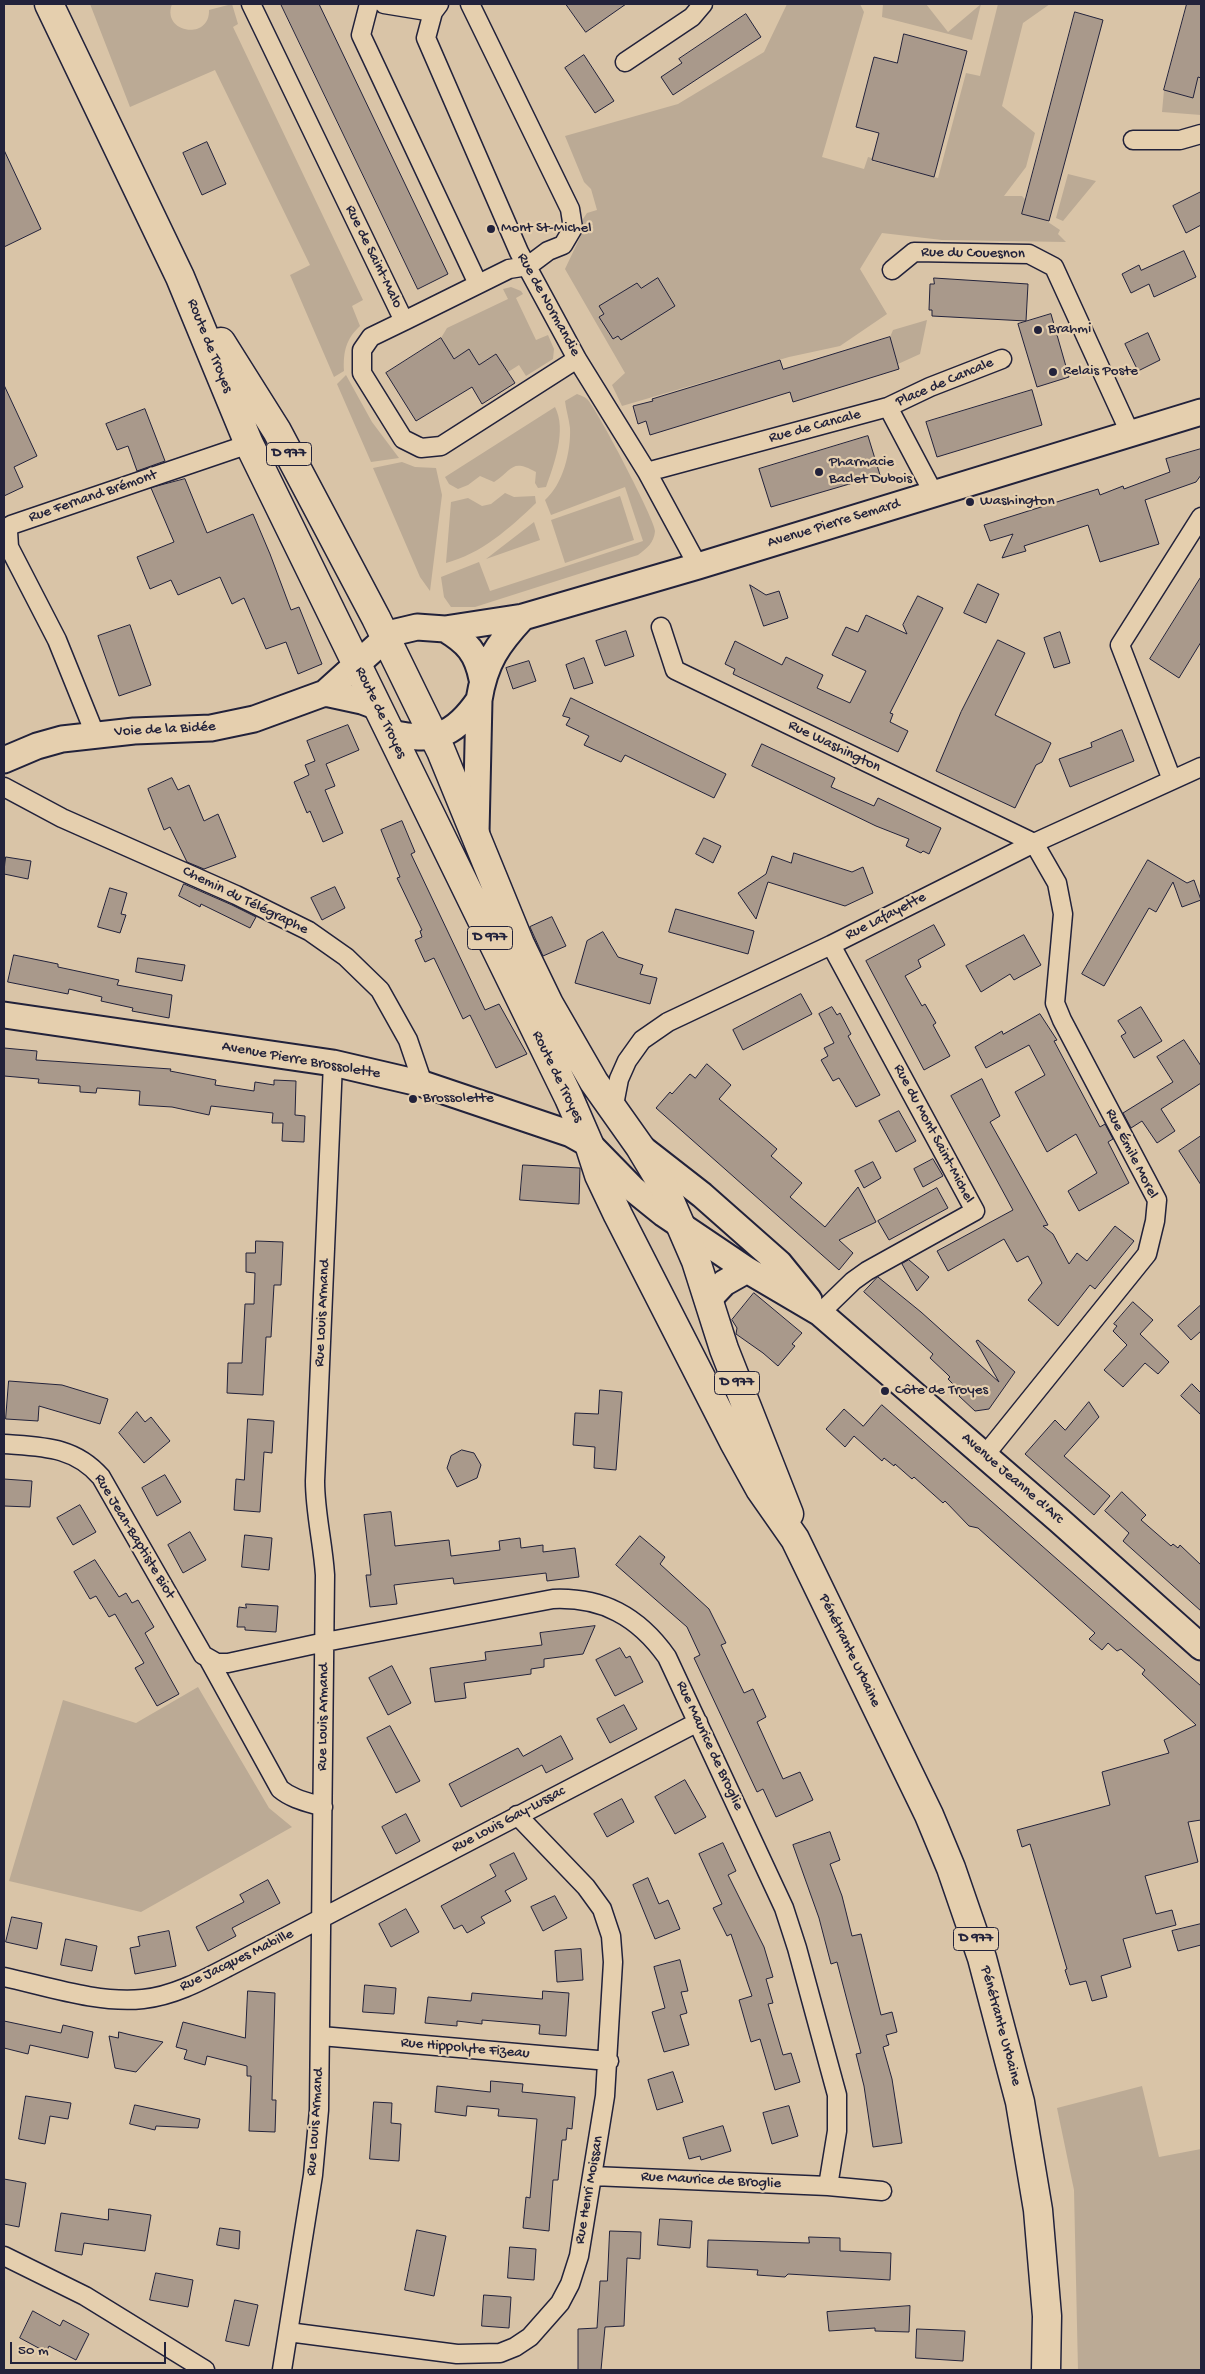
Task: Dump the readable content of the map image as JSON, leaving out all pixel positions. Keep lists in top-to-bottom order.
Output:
{
  "streets": {
    "main road": [
      "Route de Troyes",
      "D 977",
      "Avenue Pierre Semard",
      "Voie de la Bidée",
      "Avenue Pierre Brossolette",
      "Avenue Jeanne d'Arc",
      "Pénétrante Urbaine"
    ],
    "street": [
      "Rue du Couesnon",
      "Rue de Saint-Malo",
      "Rue de Normandie",
      "Place de Cancale",
      "Rue de Cancale",
      "Rue Fernand Brémont",
      "Rue Washington",
      "Chemin du Télégraphe",
      "Rue Lafayette",
      "Rue du Mont Saint-Michel",
      "Rue Émile Morel",
      "Rue Louis Armand",
      "Rue Jean-Baptiste Biot",
      "Rue Maurice de Broglie",
      "Rue Louis Gay-Lussac",
      "Rue Jacques Mabille",
      "Rue Hippolyte Fizeau",
      "Rue Henri Moissan"
    ]
  },
  "crossings": [
    ["Rue du Couesnon", "Avenue Pierre Semard"],
    ["Rue de Saint-Malo", "Rue de Normandie"],
    ["Rue de Normandie", "Rue de Cancale"],
    ["Rue de Normandie", "Avenue Pierre Semard"],
    ["Route de Troyes", "D 977"],
    ["Route de Troyes", "Rue Fernand Brémont"],
    ["Route de Troyes", "Avenue Pierre Semard"],
    ["Route de Troyes", "Voie de la Bidée"],
    ["Route de Troyes", "Avenue Pierre Brossolette"],
    ["Place de Cancale", "Rue de Cancale"],
    ["D 977", "Avenue Pierre Semard"],
    ["D 977", "Rue Lafayette"],
    ["D 977", "Avenue Pierre Brossolette"],
    ["D 977", "Avenue Jeanne d'Arc"],
    ["D 977", "Pénétrante Urbaine"],
    ["Rue Fernand Brémont", "Voie de la Bidée"],
    ["Avenue Pierre Semard", "Voie de la Bidée"],
    ["Rue Washington", "Rue Lafayette"],
    ["Rue Washington", "Rue Émile Morel"],
    ["Chemin du Télégraphe", "Avenue Pierre Brossolette"],
    ["Rue Lafayette", "Rue du Mont Saint-Michel"],
    ["Rue Lafayette", "Rue Émile Morel"],
    ["Avenue Pierre Brossolette", "Rue Louis Armand"],
    ["Avenue Pierre Brossolette", "Avenue Jeanne d'Arc"],
    ["Rue du Mont Saint-Michel", "Avenue Jeanne d'Arc"],
    ["Rue Émile Morel", "Avenue Jeanne d'Arc"],
    ["Rue Louis Armand", "Rue Jean-Baptiste Biot"],
    ["Rue Louis Armand", "Rue Maurice de Broglie"],
    ["Rue Louis Armand", "Rue Louis Gay-Lussac"],
    ["Rue Louis Armand", "Rue Jacques Mabille"],
    ["Rue Louis Armand", "Rue Hippolyte Fizeau"],
    ["Rue Louis Armand", "Rue Henri Moissan"],
    ["Rue Maurice de Broglie", "Rue Louis Gay-Lussac"],
    ["Rue Maurice de Broglie", "Rue Henri Moissan"],
    ["Rue Louis Gay-Lussac", "Rue Jacques Mabille"],
    ["Rue Louis Gay-Lussac", "Rue Henri Moissan"],
    ["Rue Hippolyte Fizeau", "Rue Henri Moissan"]
  ],
  "places": [
    "Mont St-Michel",
    "Brahmi",
    "Relais Poste",
    "Pharmacie Baclet Dubois",
    "Washington",
    "Brossolette",
    "Côte de Troyes"
  ],
  "scale_bar": "50 m"
}
